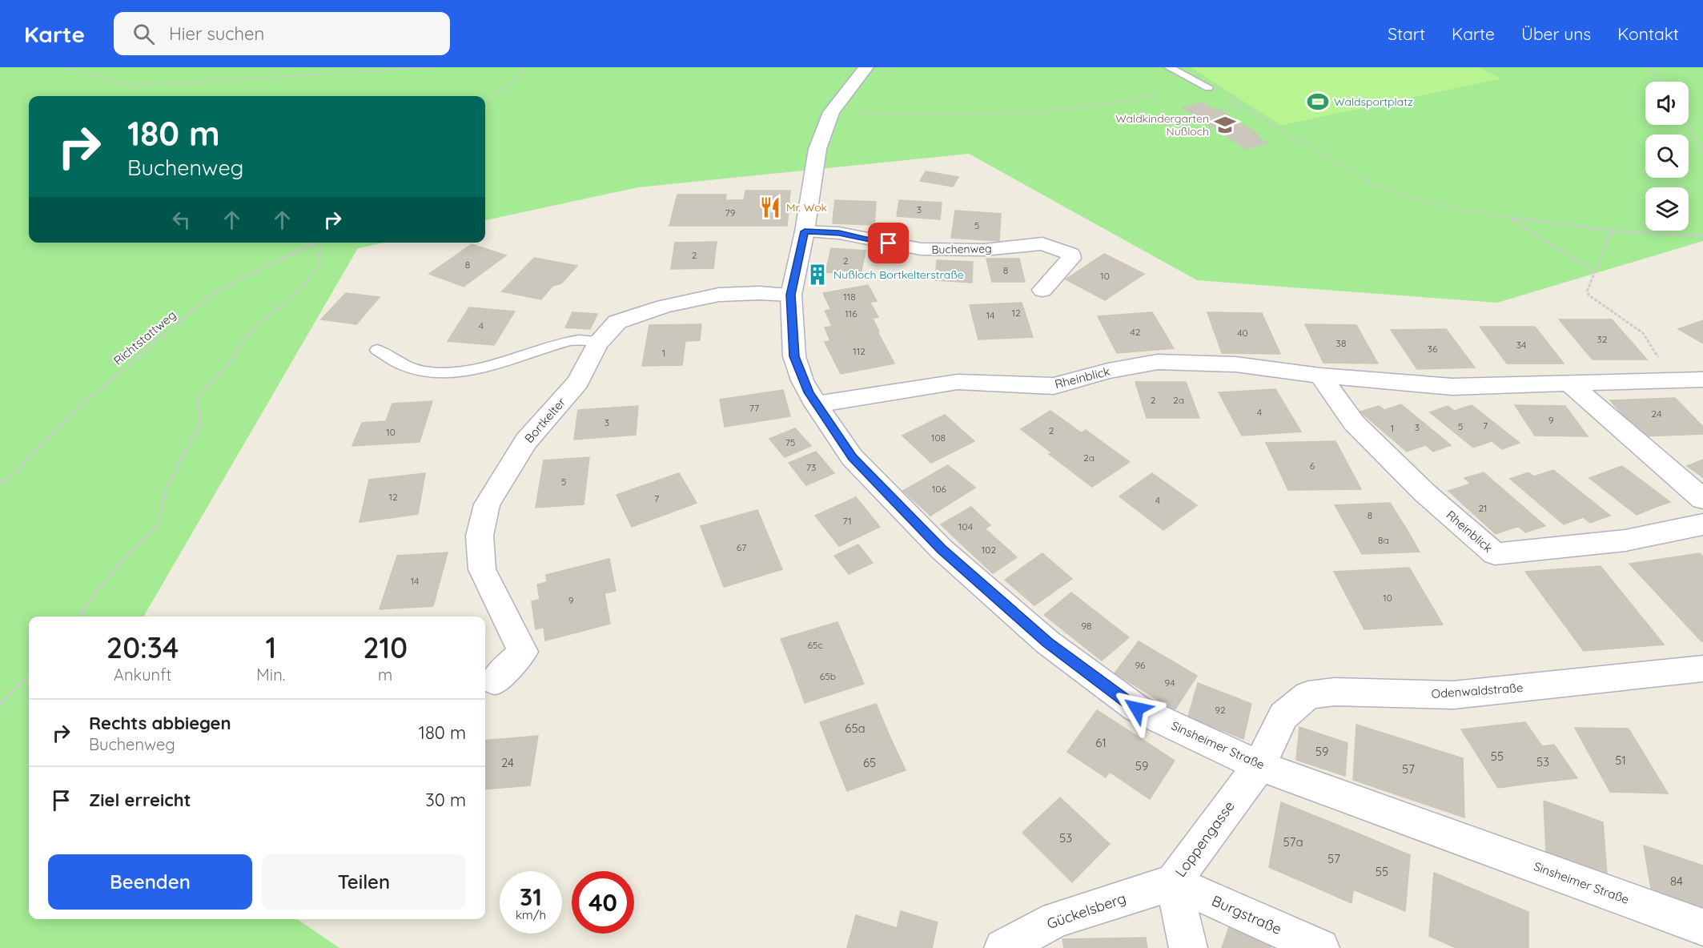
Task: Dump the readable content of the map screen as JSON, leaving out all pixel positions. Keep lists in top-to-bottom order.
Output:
{
  "streets": {
    "street": [
      "Buchenweg",
      "Rheinblick",
      "Bortkelter",
      "Odenwaldstraße",
      "Sinsheimer Straße",
      "Loppengasse",
      "Gückelsberg",
      "Burgstraße"
    ],
    "path": ["Richtstattweg"]
  },
  "crossings": [
    ["Buchenweg", "Sinsheimer Straße"],
    ["Rheinblick", "Sinsheimer Straße"],
    ["Bortkelter", "Sinsheimer Straße"],
    ["Odenwaldstraße", "Sinsheimer Straße"],
    ["Odenwaldstraße", "Loppengasse"],
    ["Sinsheimer Straße", "Loppengasse"],
    ["Loppengasse", "Gückelsberg"],
    ["Loppengasse", "Burgstraße"],
    ["Gückelsberg", "Burgstraße"]
  ],
  "places": {
    "sports": ["Waldsportplatz"],
    "school or university": ["Waldkindergarten Nußloch"],
    "restaurant": ["Mr. Wok"],
    "building": ["Nußloch Bortkelterstraße"]
  },
  "house_numbers": [
    "3",
    "79",
    "5",
    "2",
    "2",
    "8",
    "8",
    "10",
    "118",
    "12",
    "116",
    "14",
    "4",
    "42",
    "40",
    "32",
    "38",
    "34",
    "36",
    "112",
    "1",
    "2",
    "2a",
    "77",
    "4",
    "24",
    "9",
    "3",
    "7",
    "5",
    "3",
    "1",
    "2",
    "10",
    "108",
    "75",
    "2a",
    "6",
    "73",
    "5",
    "106",
    "12",
    "7",
    "4",
    "21",
    "8",
    "71",
    "104",
    "8a",
    "67",
    "102",
    "14",
    "10",
    "9",
    "98",
    "65c",
    "96",
    "65b",
    "94",
    "92",
    "65a",
    "61",
    "59",
    "55",
    "51",
    "53",
    "24",
    "65",
    "59",
    "57",
    "53",
    "57a",
    "57",
    "55",
    "84"
  ],
  "page": {
    "header": "Karte",
    "search": "Hier suchen",
    "nav": [
      "Start",
      "Karte",
      "Über uns",
      "Kontakt"
    ],
    "turn": ["180 m", "Buchenweg"],
    "eta": [
      "20:34",
      "Ankunft",
      "1",
      "Min.",
      "210",
      "m"
    ],
    "list": [
      {
        "name": "Rechts abbiegen",
        "note": "Buchenweg",
        "value": "180 m"
      },
      {
        "name": "Ziel erreicht",
        "value": "30 m"
      }
    ],
    "buttons": ["Beenden", "Teilen"],
    "speed": "31 km/h",
    "limit": "40"
  }
}
